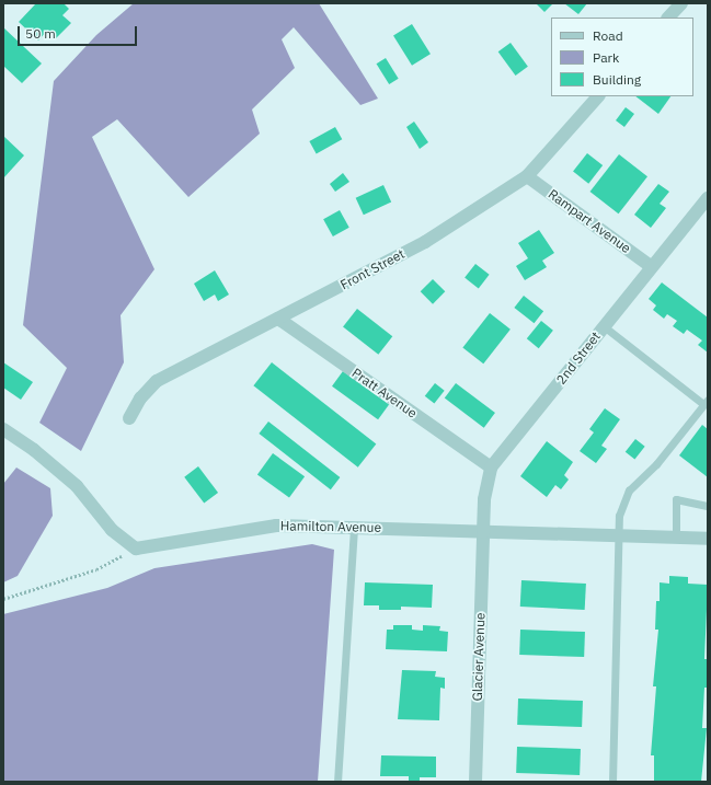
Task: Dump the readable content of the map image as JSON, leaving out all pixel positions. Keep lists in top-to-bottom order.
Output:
{
  "streets": {
    "street": [
      "Rampart Avenue",
      "Front Street",
      "2nd Street",
      "Pratt Avenue",
      "Hamilton Avenue",
      "Glacier Avenue"
    ]
  },
  "crossings": [
    ["Rampart Avenue", "Front Street"],
    ["Rampart Avenue", "2nd Street"],
    ["Front Street", "Pratt Avenue"],
    ["2nd Street", "Pratt Avenue"],
    ["2nd Street", "Hamilton Avenue"],
    ["2nd Street", "Glacier Avenue"],
    ["Hamilton Avenue", "Glacier Avenue"]
  ],
  "legend": ["Road", "Park", "Building"],
  "scale_bar": "50 m"
}
